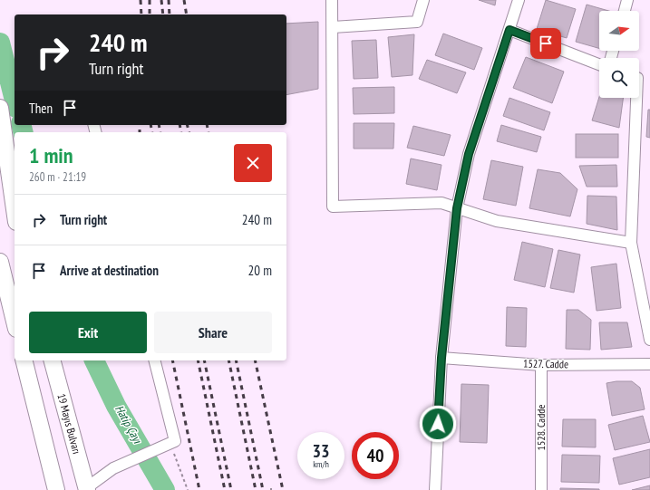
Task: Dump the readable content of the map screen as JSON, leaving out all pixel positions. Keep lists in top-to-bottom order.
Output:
{
  "streets": {
    "highway": ["19 Mayıs Bulvarı"],
    "street": ["1527. Cadde", "1528. Cadde"]
  },
  "crossings": [
    ["1527. Cadde", "1528. Cadde"]
  ],
  "water": ["Hatip Çayı"],
  "north": "right",
  "page": {
    "turn": ["240 m", "Turn right"],
    "then": "Then",
    "heading": ["1 min", "260 m · 21:19"],
    "list": [
      {
        "name": "Turn right",
        "value": "240 m"
      },
      {
        "name": "Arrive at destination",
        "value": "20 m"
      }
    ],
    "buttons": ["Exit", "Share"],
    "speed": "33 km/h",
    "limit": "40"
  }
}
